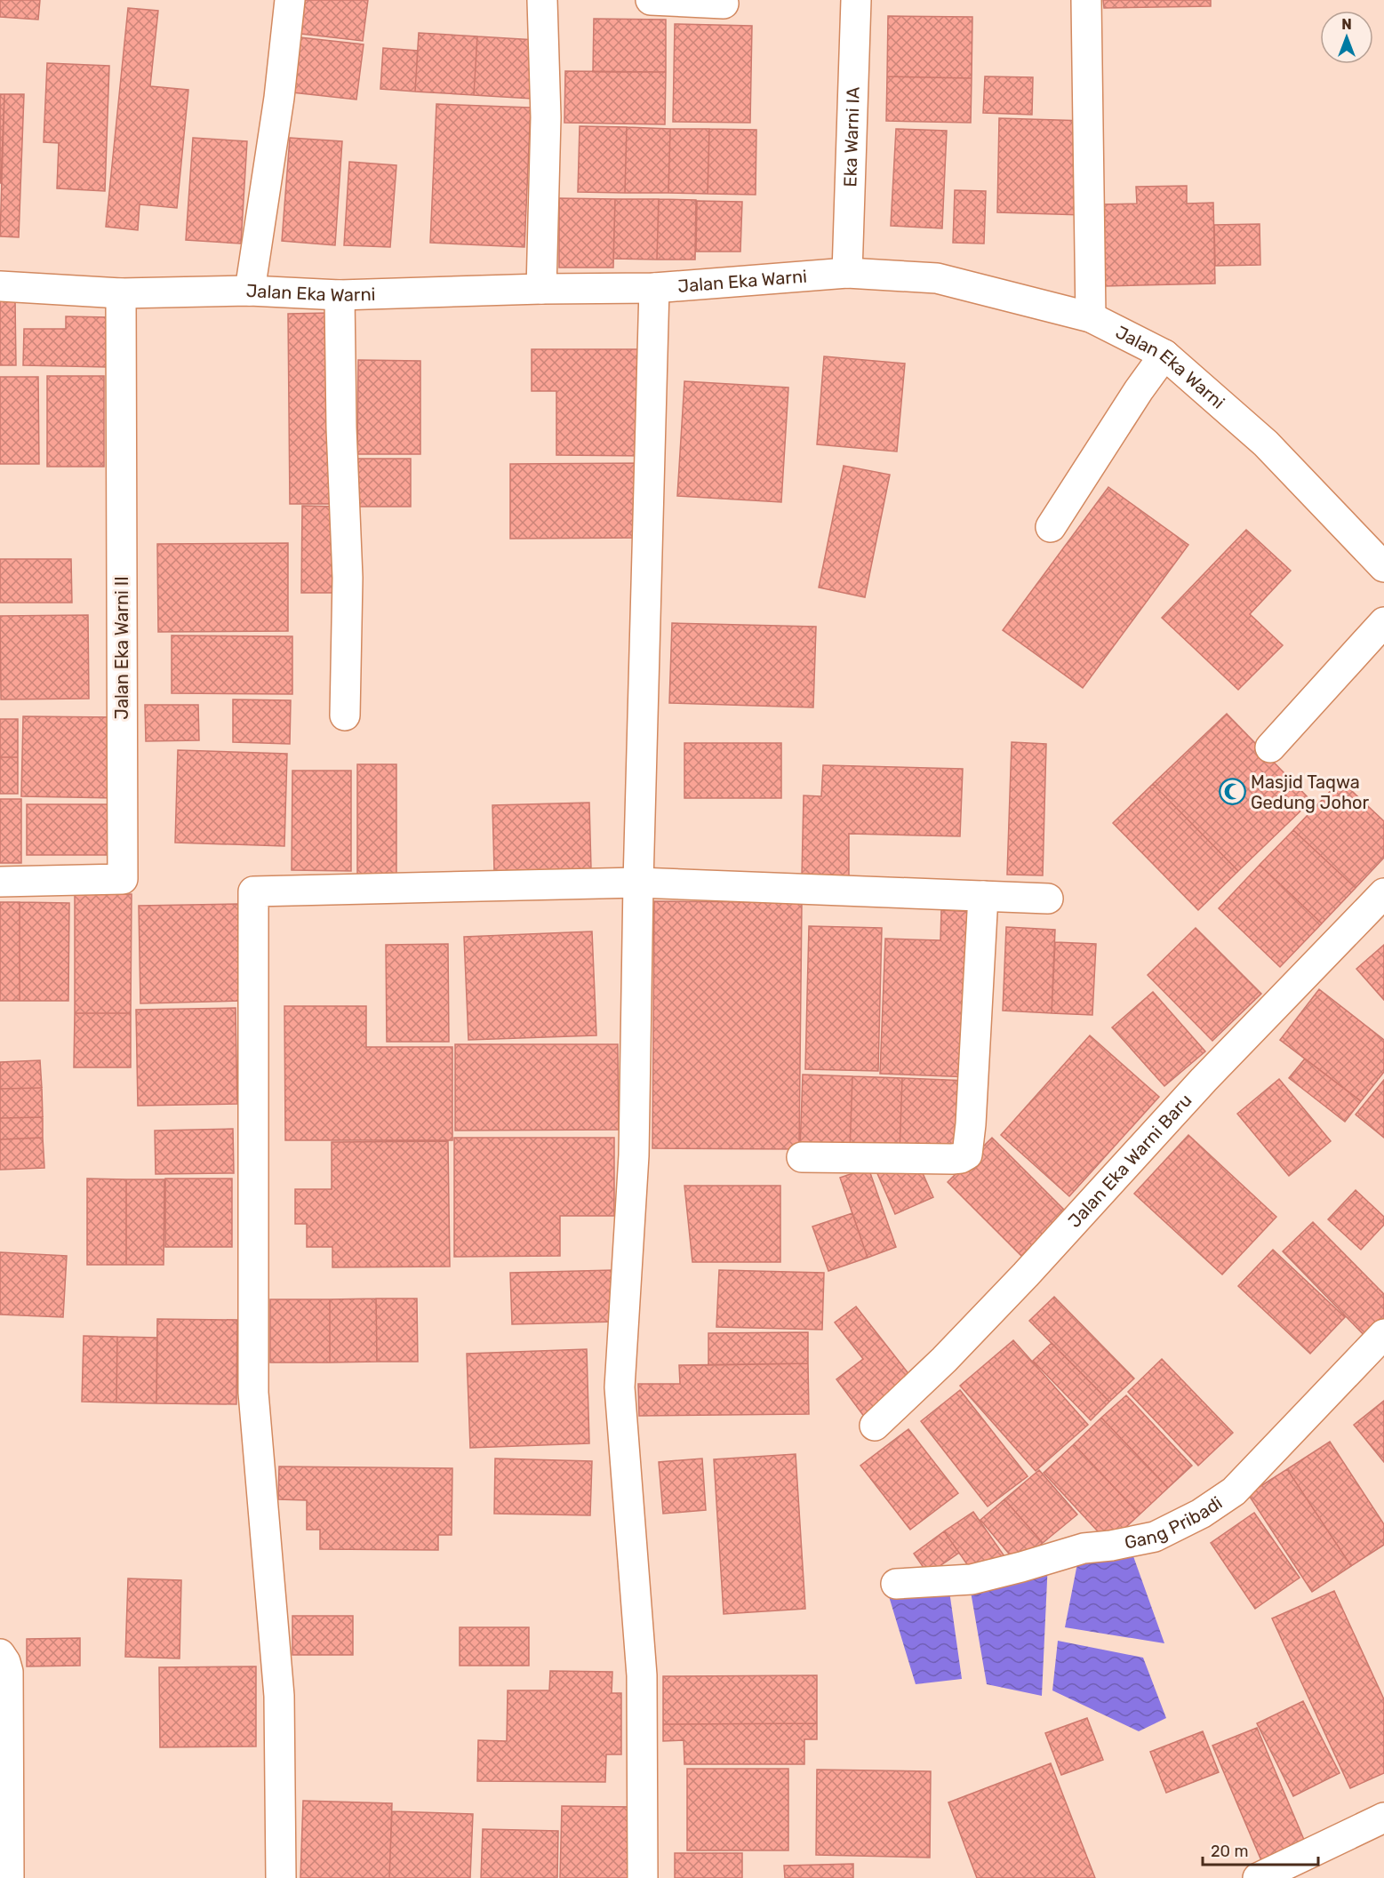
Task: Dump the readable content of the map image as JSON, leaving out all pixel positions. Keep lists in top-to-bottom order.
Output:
{
  "streets": {
    "street": [
      "Eka Warni IA",
      "Jalan Eka Warni",
      "Jalan Eka Warni II",
      "Jalan Eka Warni Baru",
      "Gang Pribadi"
    ]
  },
  "crossings": [
    ["Eka Warni IA", "Jalan Eka Warni"],
    ["Jalan Eka Warni", "Jalan Eka Warni II"]
  ],
  "places": {
    "mosque": ["Masjid Taqwa Gedung Johor"]
  },
  "scale_bar": "20 m",
  "north": "top"
}
